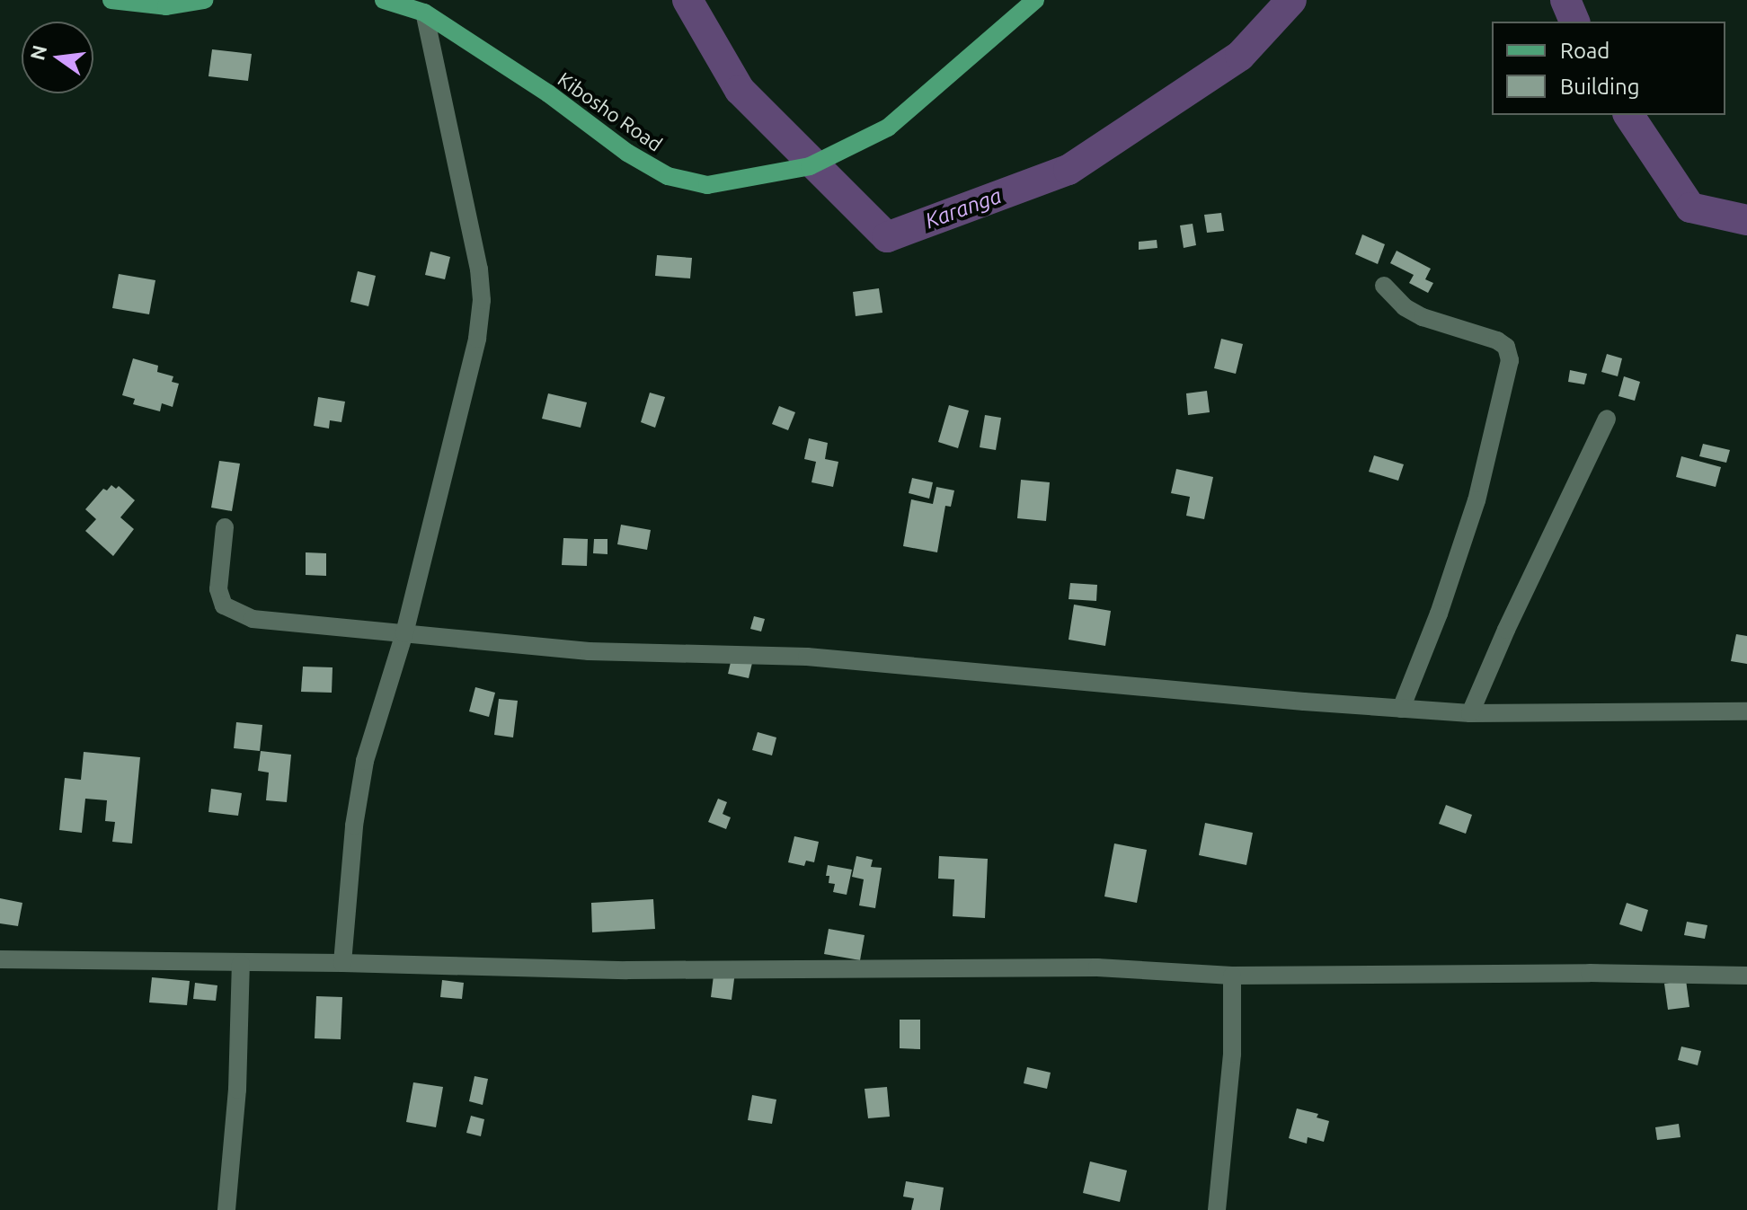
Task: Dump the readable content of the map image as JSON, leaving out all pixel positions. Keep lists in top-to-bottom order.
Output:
{
  "streets": {
    "main road": ["Kibosho Road"]
  },
  "water": ["Karanga"],
  "legend": ["Road", "Building"],
  "north": "left"
}
